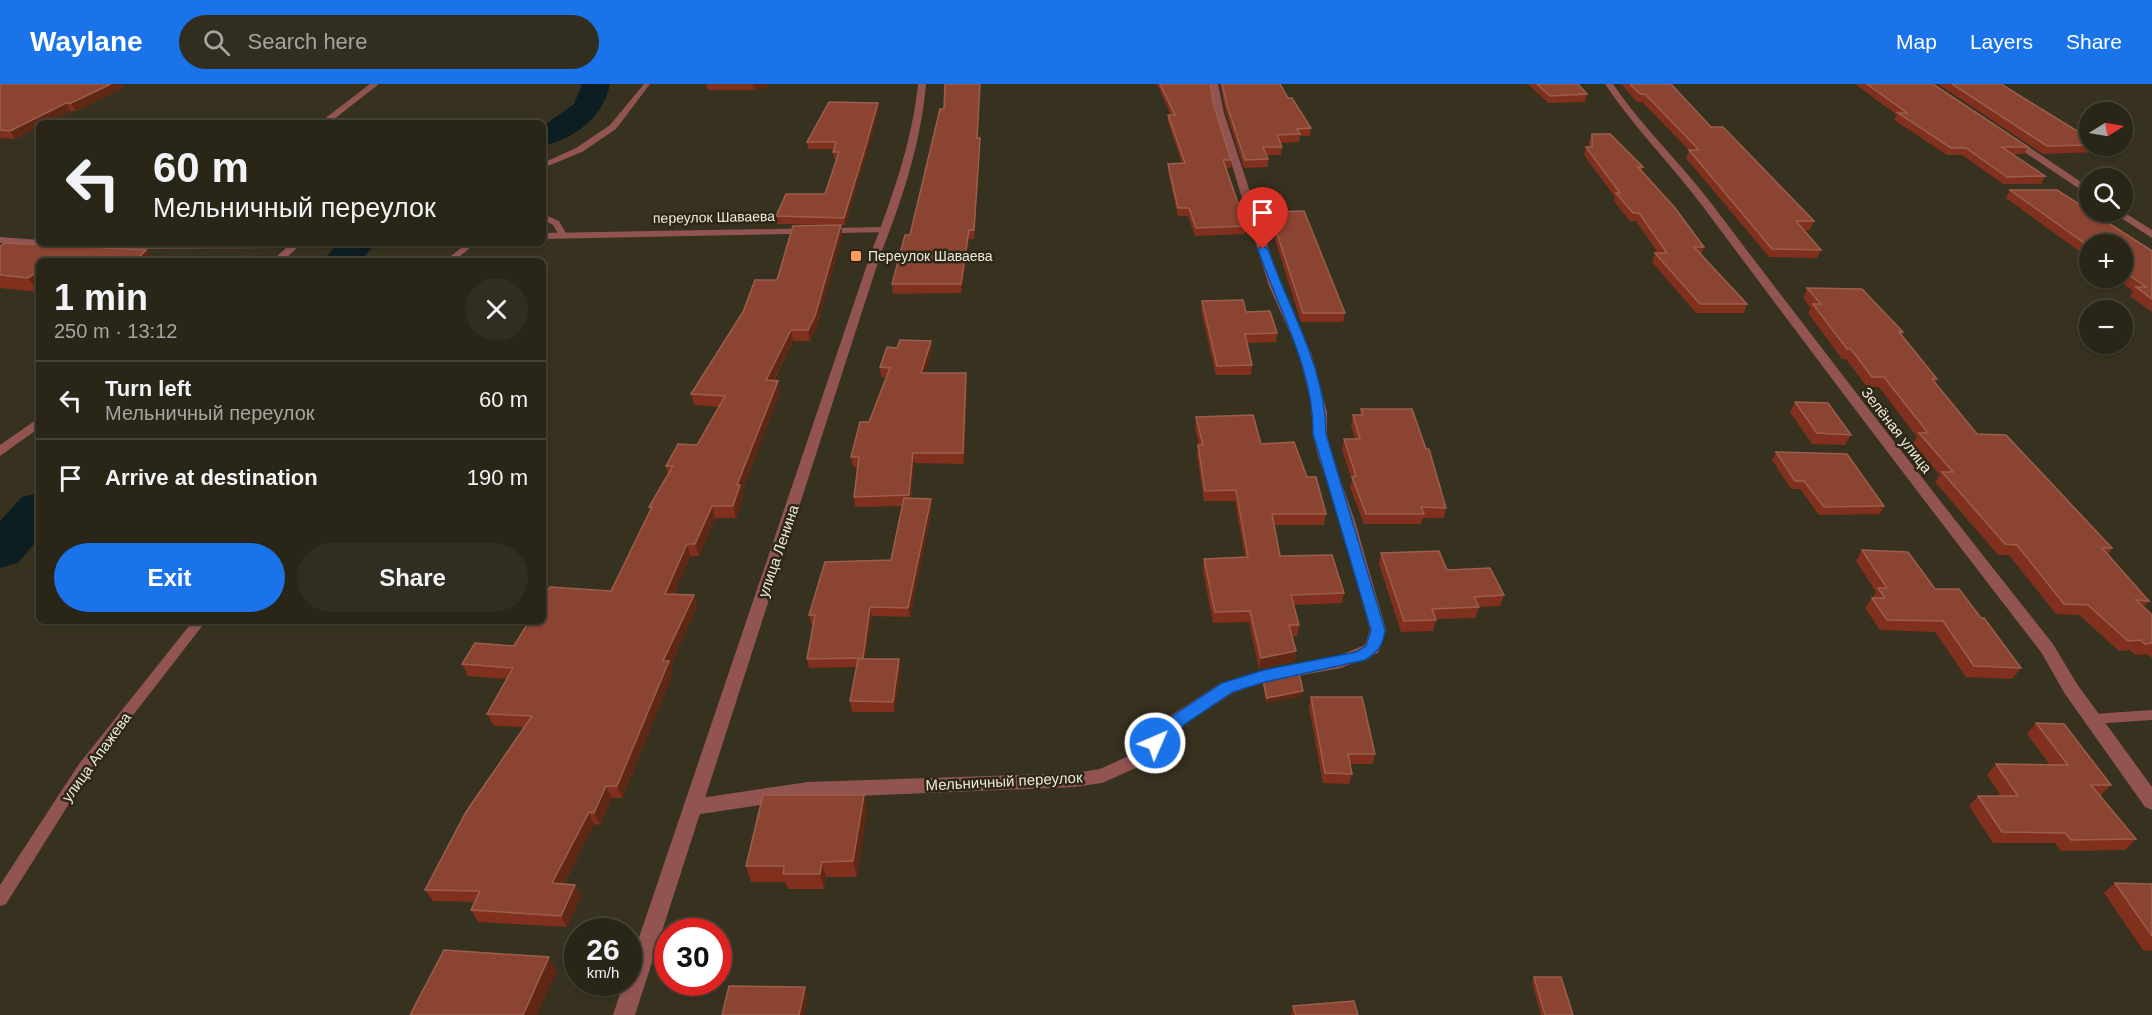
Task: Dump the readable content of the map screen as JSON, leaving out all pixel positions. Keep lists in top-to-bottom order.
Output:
{
  "streets": {
    "street": [
      "переулок Шаваева",
      "Зелёная улица",
      "улица Ленина",
      "Мельничный переулок"
    ],
    "lane": ["улица Апажева"]
  },
  "crossings": [
    ["переулок Шаваева", "улица Ленина"],
    ["улица Ленина", "Мельничный переулок"]
  ],
  "places": {
    "transit": ["Переулок Шаваева"]
  },
  "north": "right",
  "page": {
    "header": "Waylane",
    "search": "Search here",
    "nav": ["Map", "Layers", "Share"],
    "map_buttons": ["+", "−"],
    "turn": ["60 m", "Мельничный переулок"],
    "heading": ["1 min", "250 m · 13:12"],
    "list": [
      {
        "name": "Turn left",
        "note": "Мельничный переулок",
        "value": "60 m"
      },
      {
        "name": "Arrive at destination",
        "value": "190 m"
      }
    ],
    "buttons": ["Exit", "Share"],
    "speed": "26 km/h",
    "limit": "30"
  }
}
